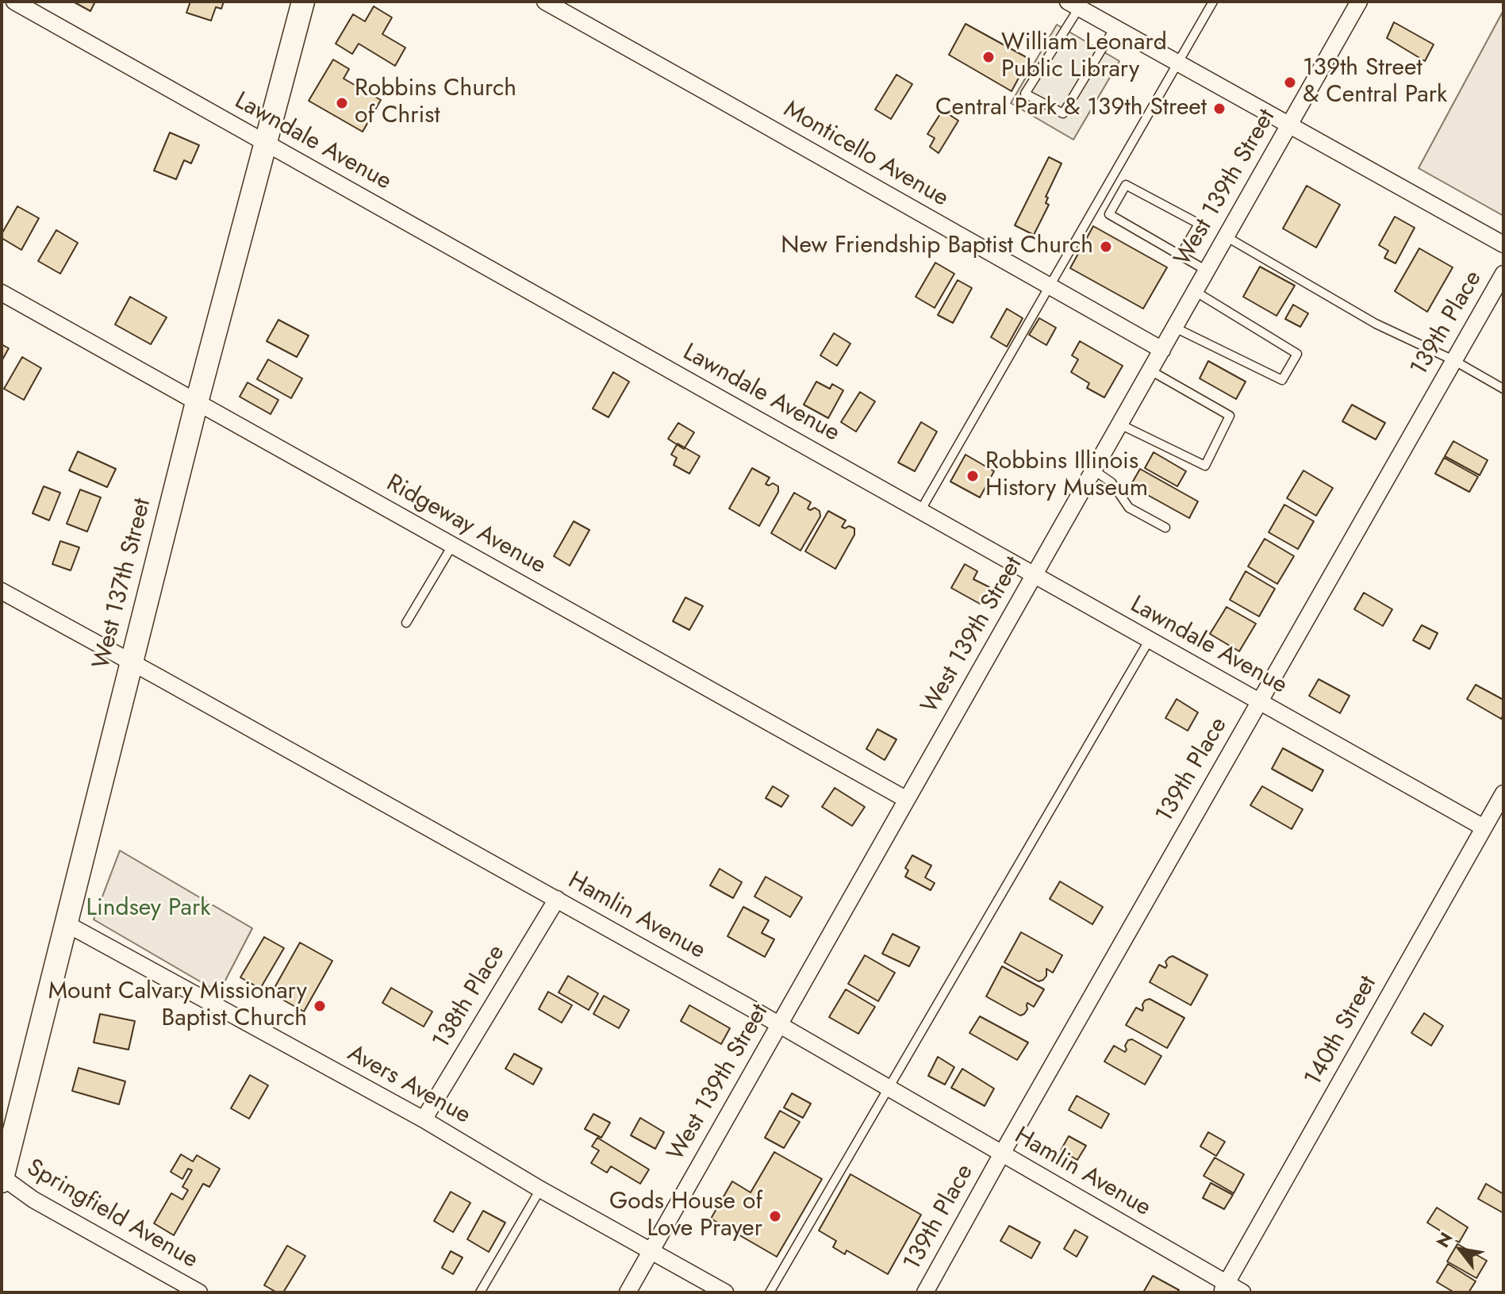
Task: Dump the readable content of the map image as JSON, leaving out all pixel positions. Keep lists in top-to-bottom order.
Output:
{
  "streets": {
    "main road": ["West 137th Street"],
    "street": [
      "Lawndale Avenue",
      "Monticello Avenue",
      "West 139th Street",
      "139th Place",
      "Ridgeway Avenue",
      "Hamlin Avenue",
      "138th Place",
      "140th Street",
      "Avers Avenue",
      "Springfield Avenue"
    ]
  },
  "crossings": [
    ["Lawndale Avenue", "West 139th Street"],
    ["Lawndale Avenue", "139th Place"],
    ["Lawndale Avenue", "West 137th Street"],
    ["Lawndale Avenue", "140th Street"],
    ["Monticello Avenue", "West 139th Street"],
    ["West 139th Street", "Ridgeway Avenue"],
    ["West 139th Street", "Hamlin Avenue"],
    ["West 139th Street", "Avers Avenue"],
    ["139th Place", "Hamlin Avenue"],
    ["Ridgeway Avenue", "West 137th Street"],
    ["West 137th Street", "Hamlin Avenue"],
    ["West 137th Street", "Avers Avenue"],
    ["West 137th Street", "Springfield Avenue"],
    ["Hamlin Avenue", "138th Place"],
    ["Hamlin Avenue", "140th Street"],
    ["138th Place", "Avers Avenue"]
  ],
  "parks": ["Lindsey Park"],
  "places": [
    "William Leonard Public Library",
    "139th Street & Central Park",
    "Robbins Church of Christ",
    "Central Park & 139th Street",
    "New Friendship Baptist Church",
    "Robbins Illinois History Museum",
    "Mount Calvary Missionary Baptist Church",
    "Gods House of Love Prayer"
  ],
  "north": "top left"
}
